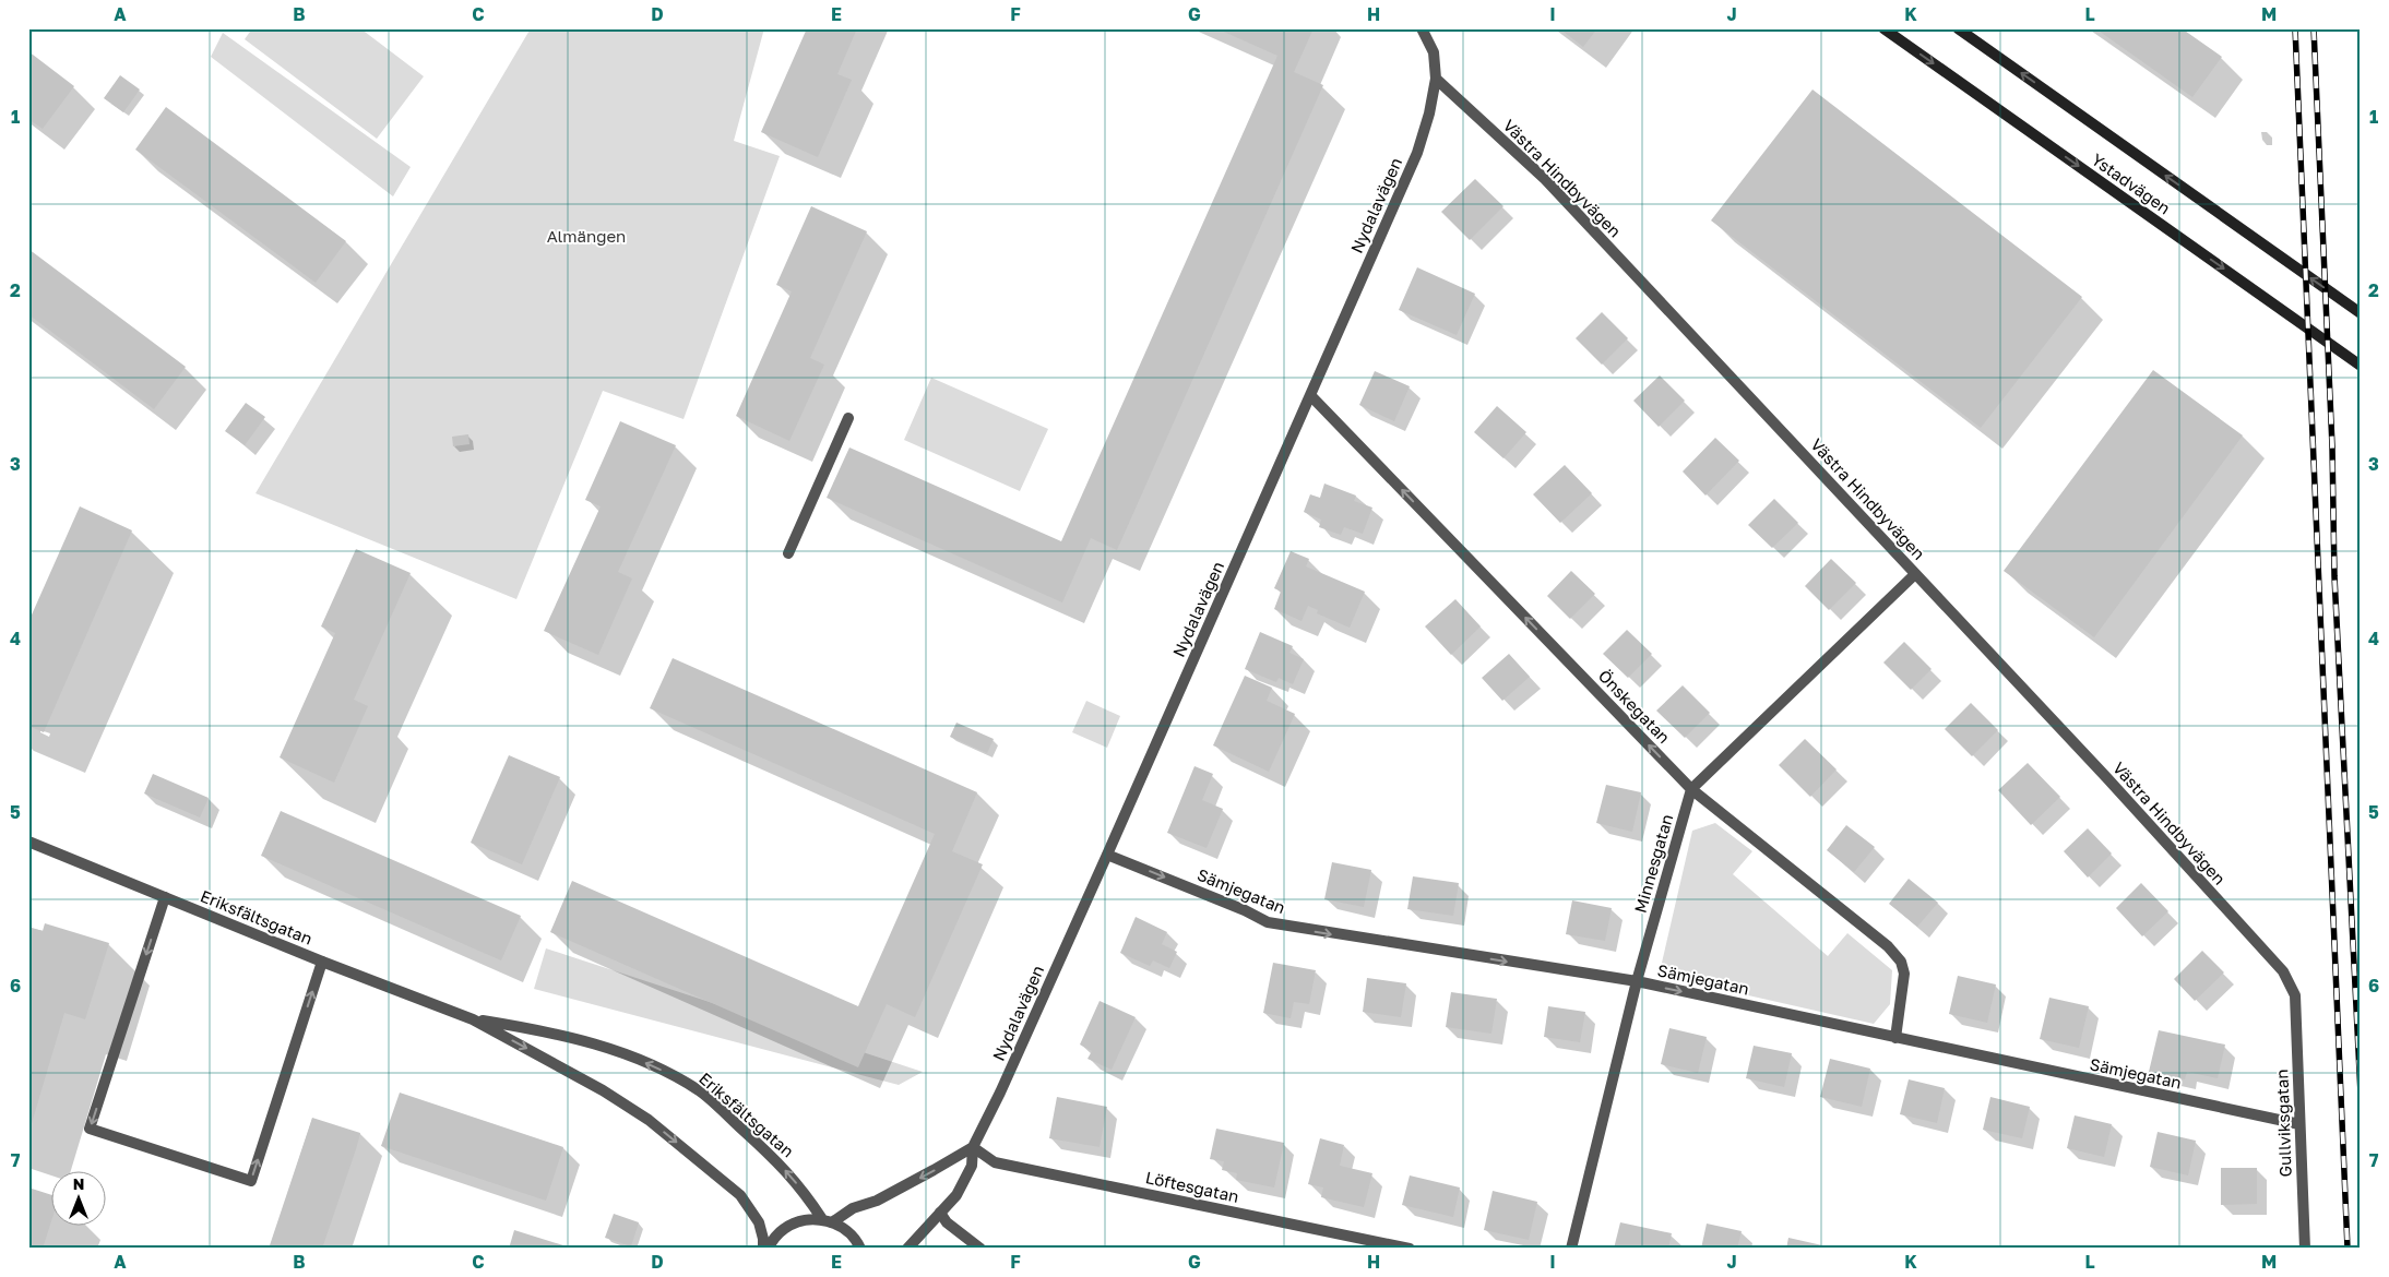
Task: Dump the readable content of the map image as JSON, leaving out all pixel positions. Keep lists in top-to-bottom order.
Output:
{
  "streets": {
    "main road": ["Ystadvägen"],
    "street": [
      "Västra Hindbyvägen",
      "Nydalavägen",
      "Önskegatan",
      "Minnesgatan",
      "Sämjegatan",
      "Eriksfältsgatan",
      "Gullviksgatan",
      "Löftesgatan"
    ]
  },
  "crossings": [
    ["Västra Hindbyvägen", "Nydalavägen"],
    ["Västra Hindbyvägen", "Gullviksgatan"],
    ["Nydalavägen", "Önskegatan"],
    ["Nydalavägen", "Sämjegatan"],
    ["Nydalavägen", "Löftesgatan"],
    ["Önskegatan", "Minnesgatan"],
    ["Önskegatan", "Sämjegatan"],
    ["Minnesgatan", "Sämjegatan"],
    ["Sämjegatan", "Gullviksgatan"]
  ],
  "one_way": ["Önskegatan", "Sämjegatan"],
  "parks": ["Almängen"],
  "north": "top",
  "grid": {
    "columns": [
      "A",
      "B",
      "C",
      "D",
      "E",
      "F",
      "G",
      "H",
      "I",
      "J",
      "K",
      "L",
      "M"
    ],
    "rows": [
      "1",
      "2",
      "3",
      "4",
      "5",
      "6",
      "7"
    ]
  }
}
